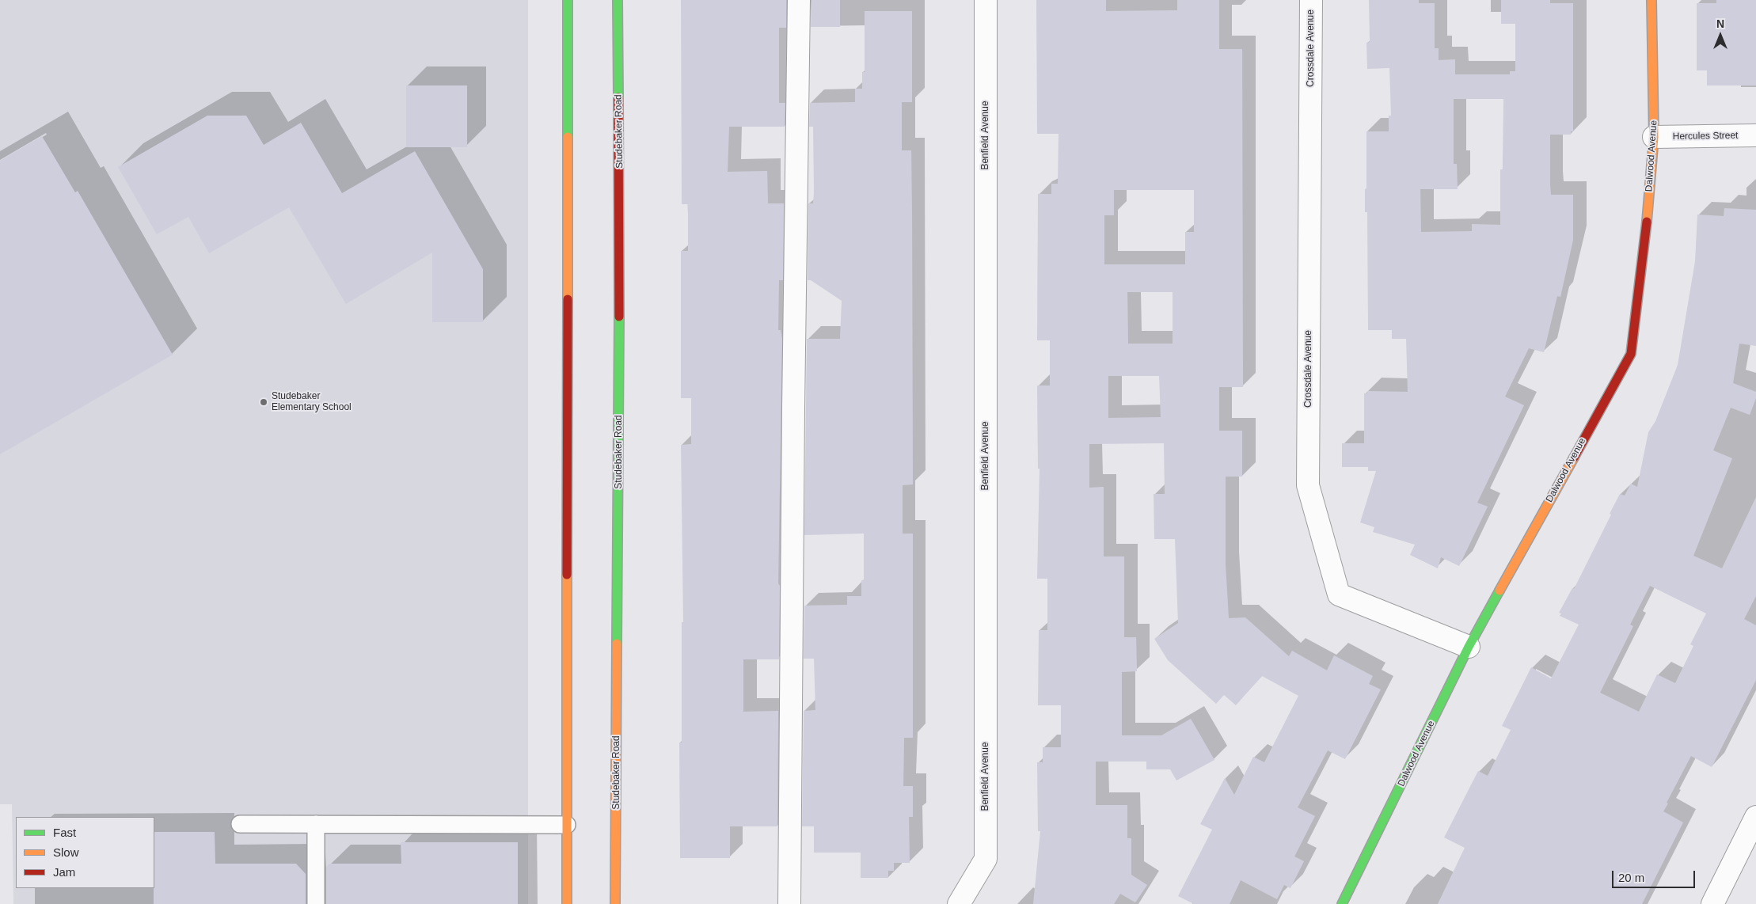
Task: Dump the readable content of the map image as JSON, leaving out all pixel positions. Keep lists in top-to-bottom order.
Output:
{
  "streets": {
    "main road": ["Studebaker Road", "Dalwood Avenue"],
    "street": ["Crossdale Avenue", "Benfield Avenue", "Hercules Street"]
  },
  "crossings": [
    ["Crossdale Avenue", "Dalwood Avenue"],
    ["Hercules Street", "Dalwood Avenue"]
  ],
  "places": ["Studebaker Elementary School"],
  "legend": ["Fast", "Slow", "Jam"],
  "scale_bar": "20 m",
  "north": "top"
}
